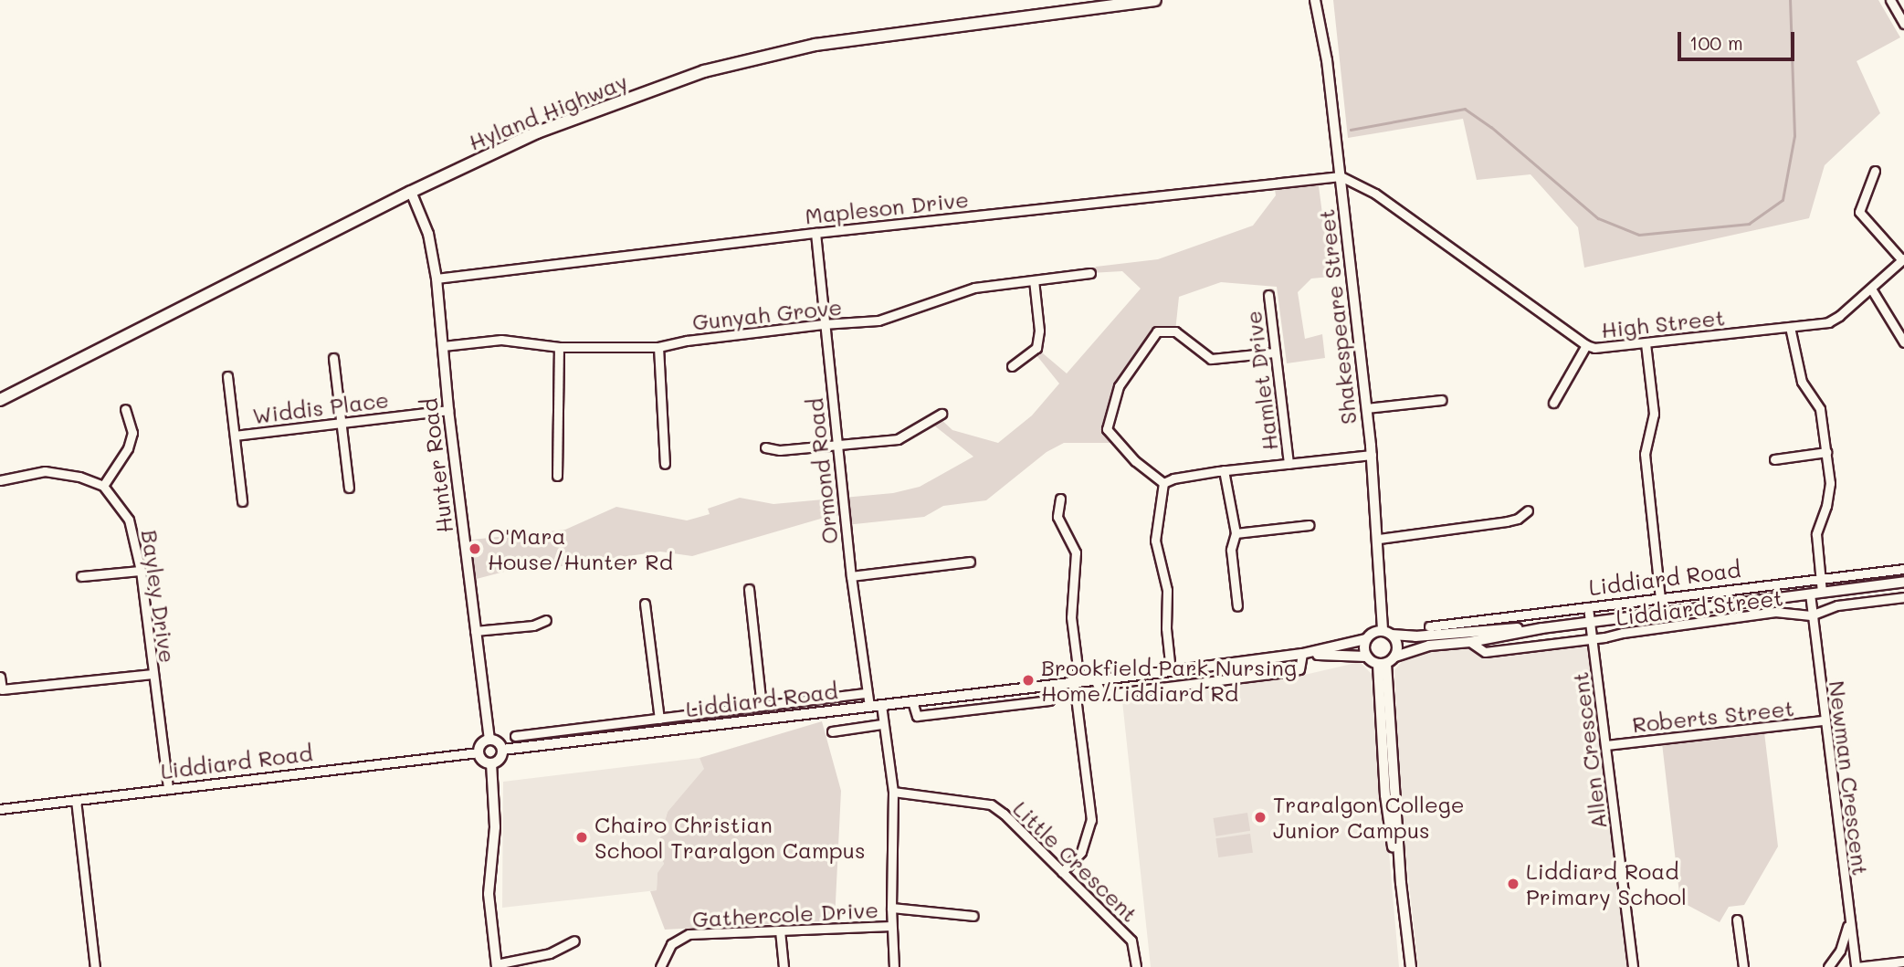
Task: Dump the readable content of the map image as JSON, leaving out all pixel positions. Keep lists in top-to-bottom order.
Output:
{
  "streets": {
    "main road": ["Hyland Highway"],
    "street": [
      "Mapleson Drive",
      "Gunyah Grove",
      "Shakespeare Street",
      "High Street",
      "Hamlet Drive",
      "Widdis Place",
      "Hunter Road",
      "Ormond Road",
      "Liddiard Road",
      "Bayley Drive",
      "Liddiard Street",
      "Roberts Street",
      "Allen Crescent",
      "Newman Crescent",
      "Little Crescent",
      "Gathercole Drive"
    ]
  },
  "crossings": [
    ["Hyland Highway", "Hunter Road"],
    ["Mapleson Drive", "Shakespeare Street"],
    ["Mapleson Drive", "High Street"],
    ["Mapleson Drive", "Hunter Road"],
    ["Mapleson Drive", "Ormond Road"],
    ["Gunyah Grove", "Hunter Road"],
    ["Gunyah Grove", "Ormond Road"],
    ["Shakespeare Street", "High Street"],
    ["Shakespeare Street", "Liddiard Road"],
    ["Widdis Place", "Hunter Road"],
    ["Hunter Road", "Liddiard Road"],
    ["Ormond Road", "Liddiard Road"],
    ["Liddiard Road", "Bayley Drive"],
    ["Liddiard Road", "Liddiard Street"],
    ["Liddiard Road", "Allen Crescent"],
    ["Liddiard Road", "Newman Crescent"],
    ["Liddiard Street", "Allen Crescent"],
    ["Liddiard Street", "Newman Crescent"],
    ["Roberts Street", "Allen Crescent"],
    ["Roberts Street", "Newman Crescent"]
  ],
  "places": [
    "O'Mara House/Hunter Rd",
    "Brookfield Park Nursing Home/Liddiard Rd",
    "Traralgon College Junior Campus",
    "Chairo Christian School Traralgon Campus",
    "Liddiard Road Primary School"
  ],
  "scale_bar": "100 m"
}
